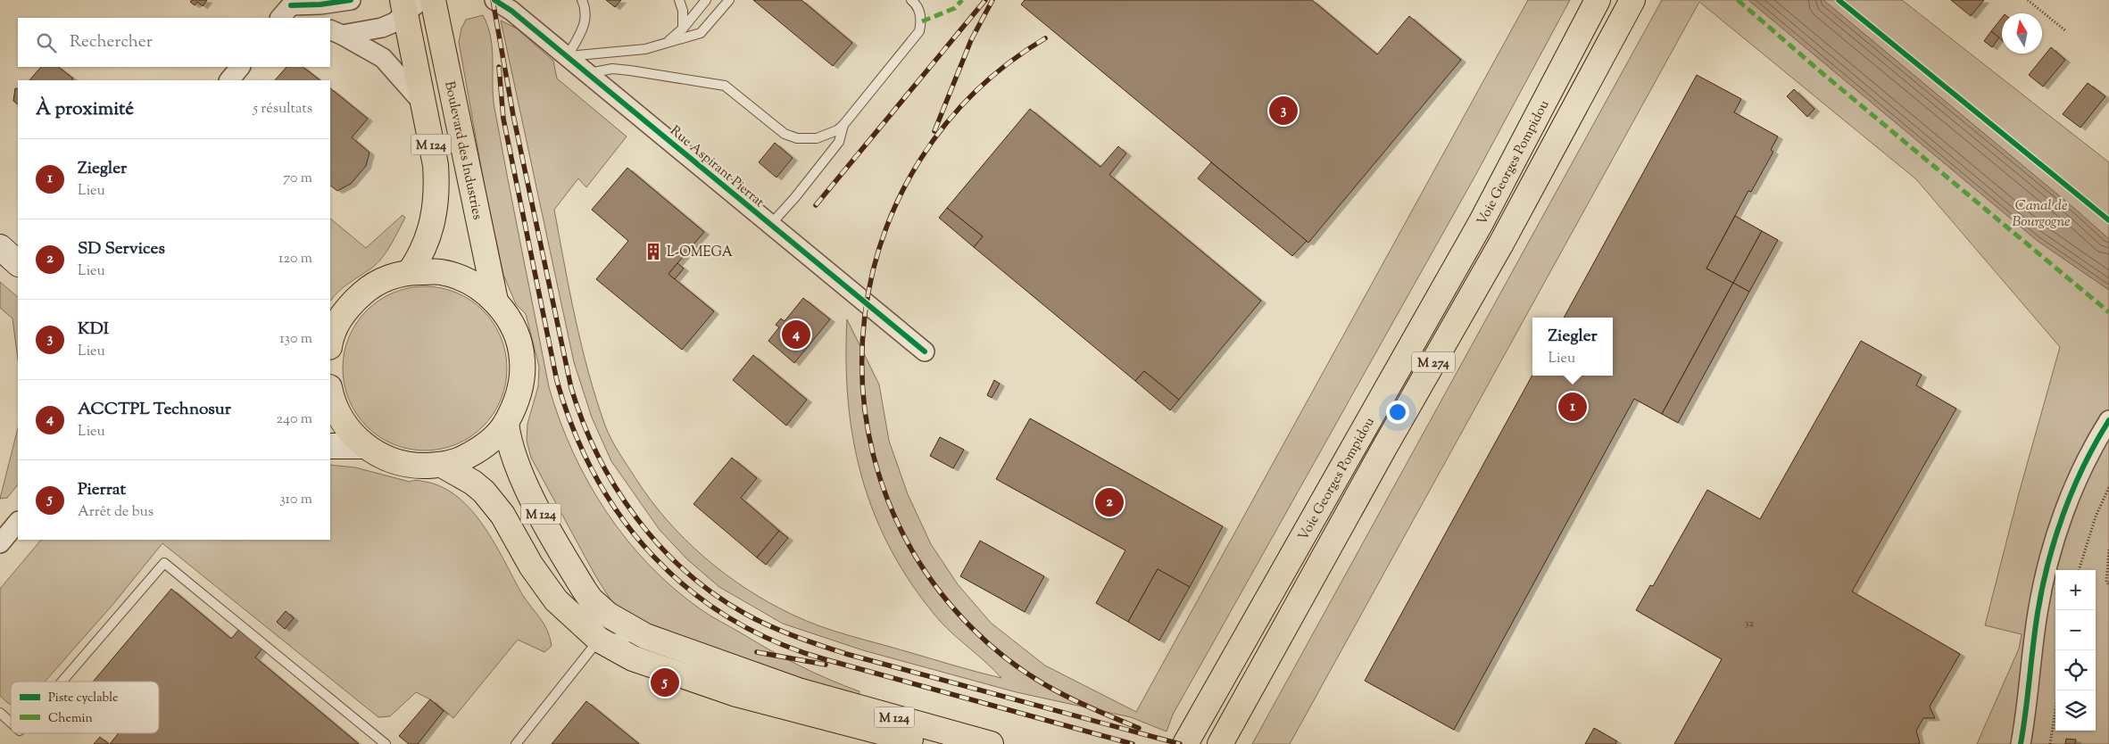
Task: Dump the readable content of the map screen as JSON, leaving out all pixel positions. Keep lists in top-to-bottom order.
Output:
{
  "streets": {
    "main road": [
      "M 124",
      "Boulevard des Industries",
      "Voie Georges Pompidou",
      "M 274"
    ],
    "street": ["Rue Aspirant Pierrat"]
  },
  "water": ["Canal de Bourgogne"],
  "places": {
    "building": ["L-OMEGA"]
  },
  "house_numbers": ["32"],
  "legend": ["Piste cyclable", "Chemin"],
  "north": "top",
  "page": {
    "search": "Rechercher",
    "heading": ["À proximité", "5 résultats"],
    "pins": [
      "3",
      "4",
      "1",
      "2",
      "5"
    ],
    "list": [
      {
        "mark": "1",
        "name": "Ziegler",
        "note": "Lieu",
        "value": "70 m"
      },
      {
        "mark": "2",
        "name": "SD Services",
        "note": "Lieu",
        "value": "120 m"
      },
      {
        "mark": "3",
        "name": "KDI",
        "note": "Lieu",
        "value": "130 m"
      },
      {
        "mark": "4",
        "name": "ACCTPL Technosur",
        "note": "Lieu",
        "value": "240 m"
      },
      {
        "mark": "5",
        "name": "Pierrat",
        "note": "Arrêt de bus",
        "value": "310 m"
      }
    ],
    "popup": ["Ziegler", "Lieu"],
    "map_buttons": ["+", "−"]
  }
}
